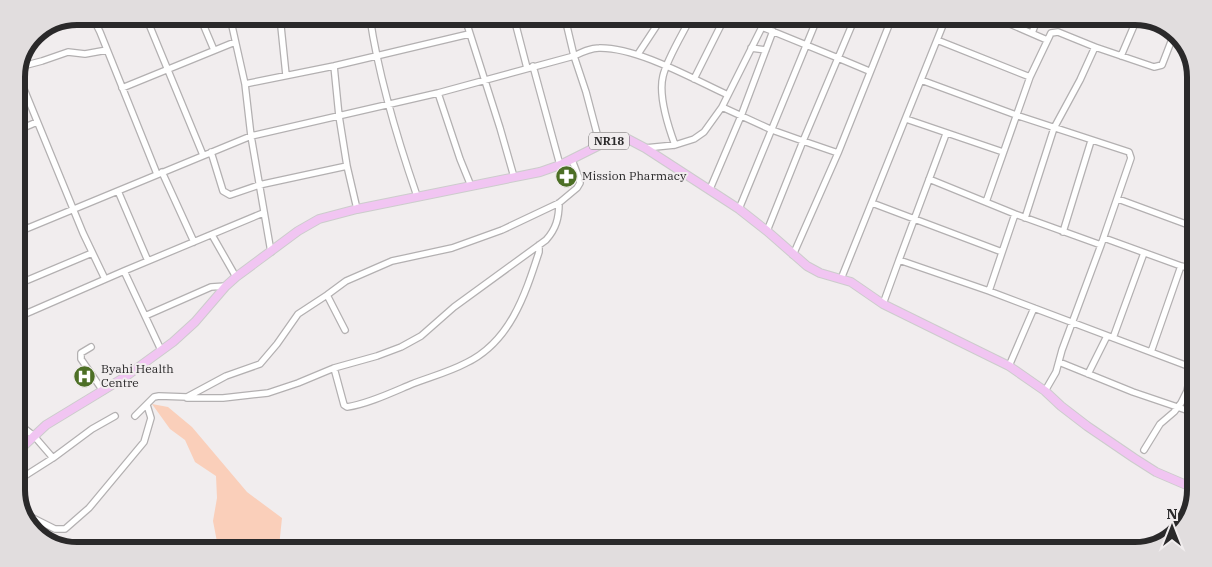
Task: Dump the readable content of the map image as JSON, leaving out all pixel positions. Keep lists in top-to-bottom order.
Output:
{
  "streets": {
    "main road": ["NR18"]
  },
  "places": {
    "pharmacy": ["Mission Pharmacy"],
    "hospital": ["Byahi Health Centre"]
  },
  "north": "top"
}
